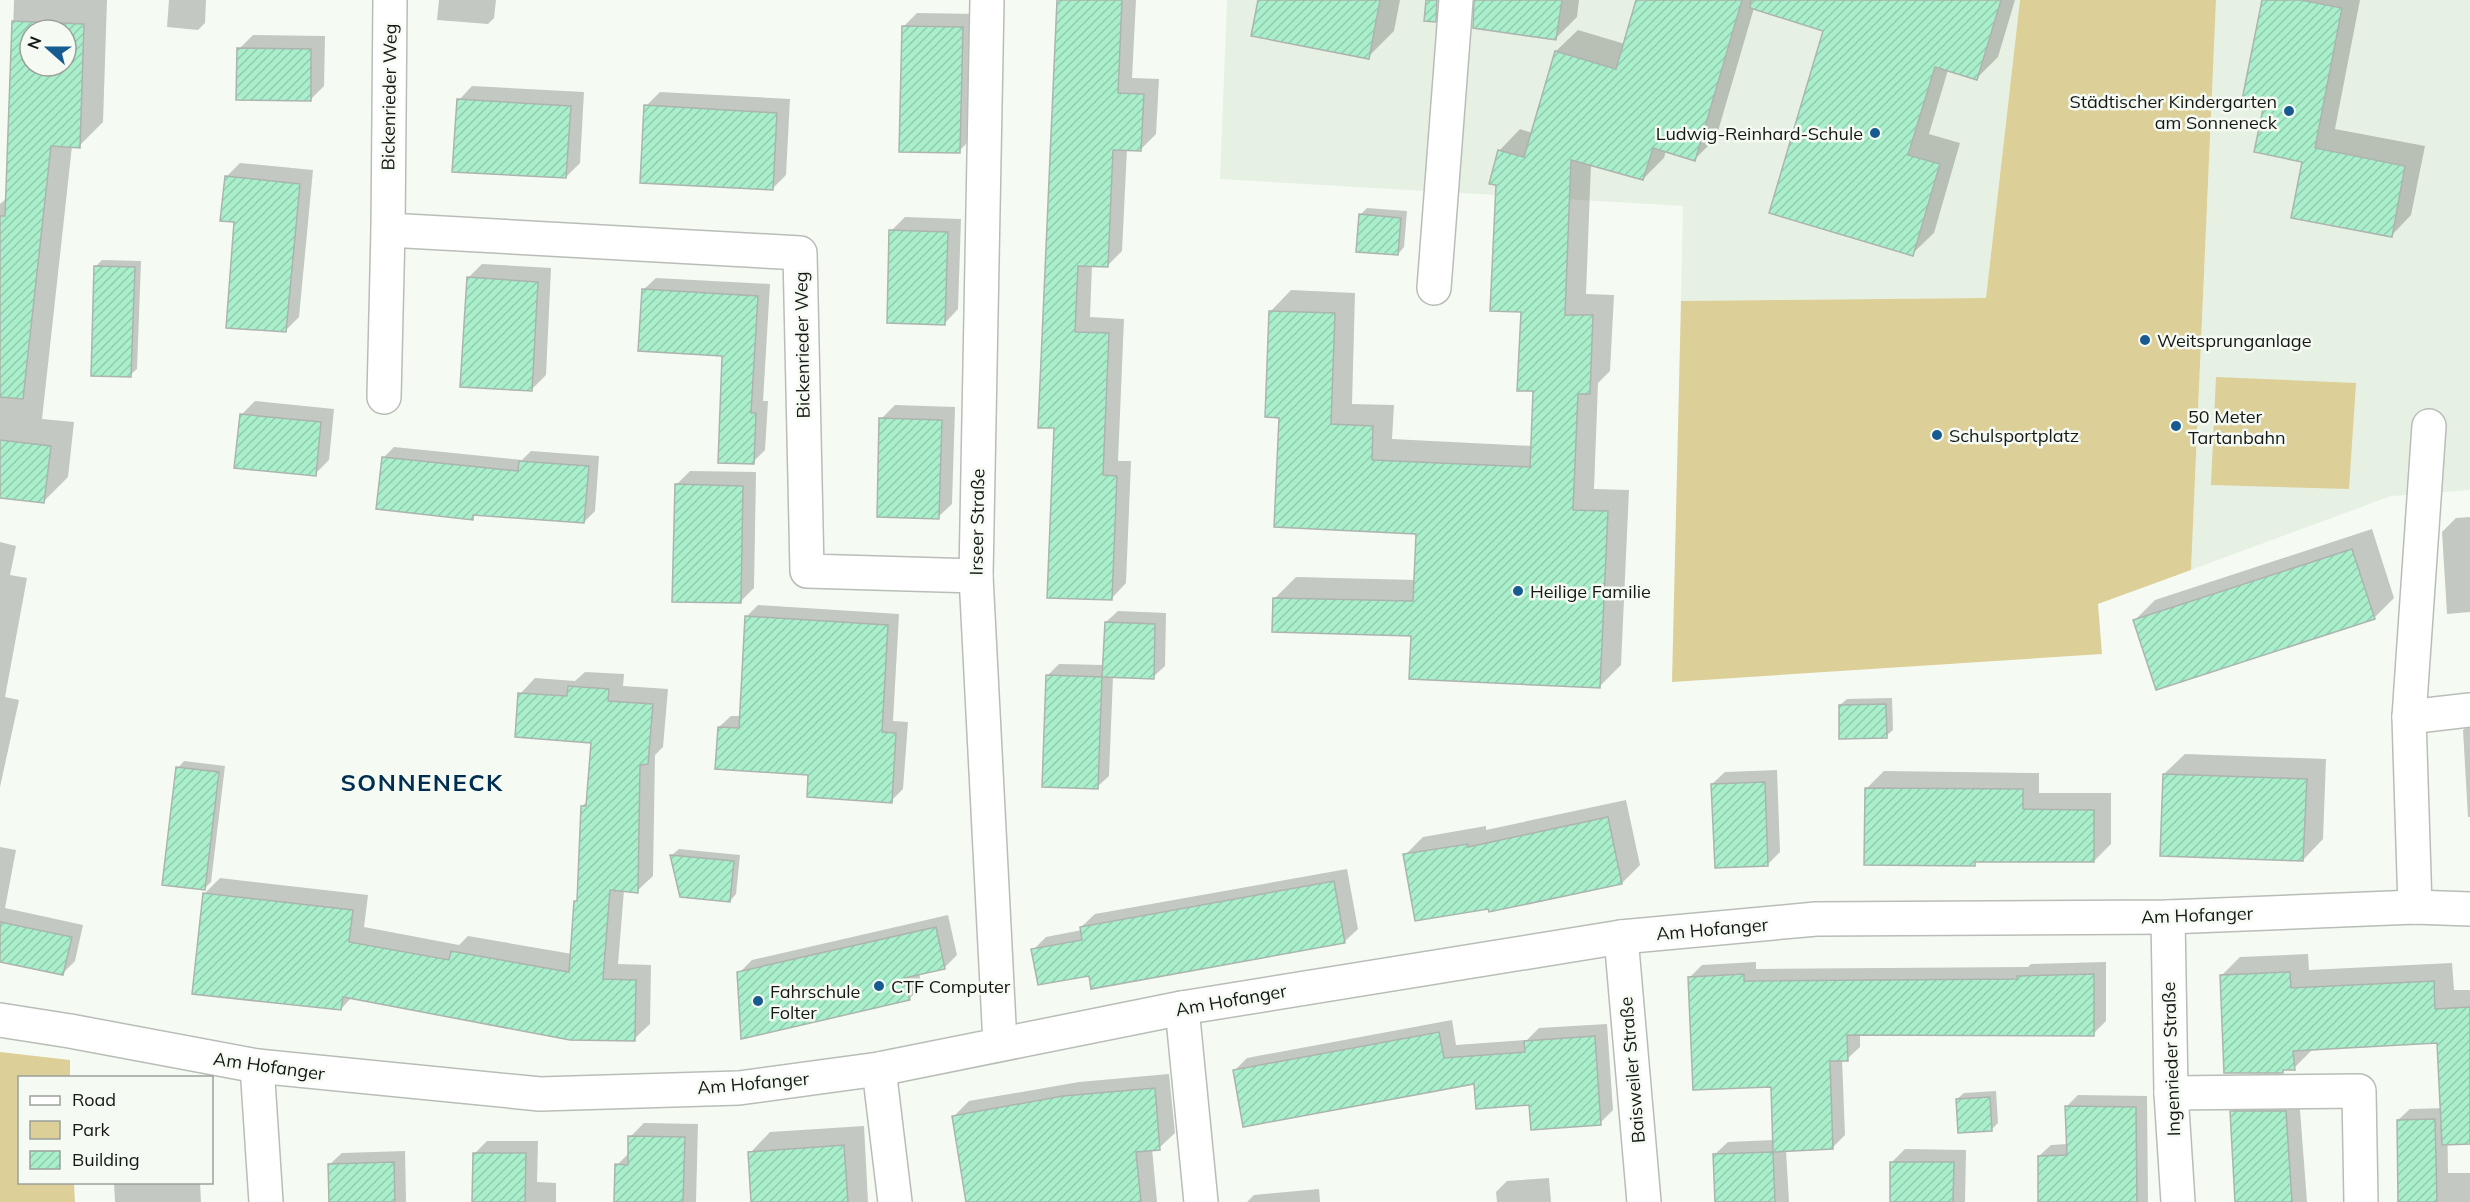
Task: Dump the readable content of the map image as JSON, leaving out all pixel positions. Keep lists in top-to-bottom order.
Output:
{
  "streets": {
    "street": [
      "Bickenrieder Weg",
      "Irseer Straße",
      "Am Hofanger",
      "Ingenrieder Straße",
      "Baisweiler Straße"
    ]
  },
  "crossings": [
    ["Bickenrieder Weg", "Irseer Straße"],
    ["Irseer Straße", "Am Hofanger"],
    ["Am Hofanger", "Ingenrieder Straße"],
    ["Am Hofanger", "Baisweiler Straße"]
  ],
  "districts": ["SONNENECK"],
  "places": [
    "Städtischer Kindergarten am Sonneneck",
    "Ludwig-Reinhard-Schule",
    "Weitsprunganlage",
    "50 Meter Tartanbahn",
    "Schulsportplatz",
    "Heilige Familie",
    "CTF Computer",
    "Fahrschule Folter"
  ],
  "legend": ["Road", "Park", "Building"],
  "north": "left"
}
